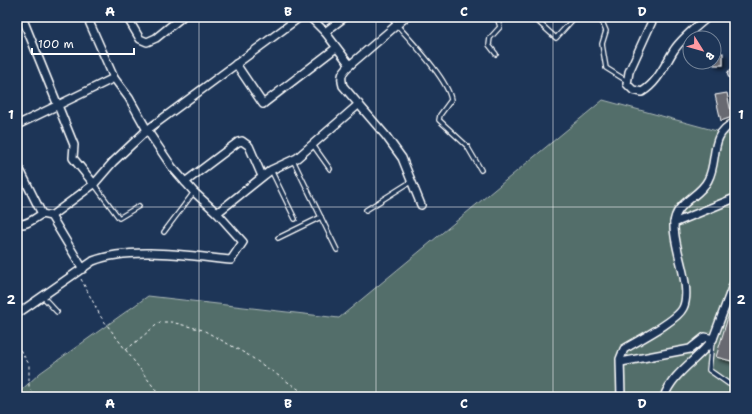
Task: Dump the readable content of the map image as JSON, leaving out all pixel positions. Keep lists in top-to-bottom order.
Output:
{
  "scale_bar": "100 m",
  "north": "bottom right",
  "grid": {
    "columns": [
      "A",
      "B",
      "C",
      "D"
    ],
    "rows": ["1", "2"]
  }
}
